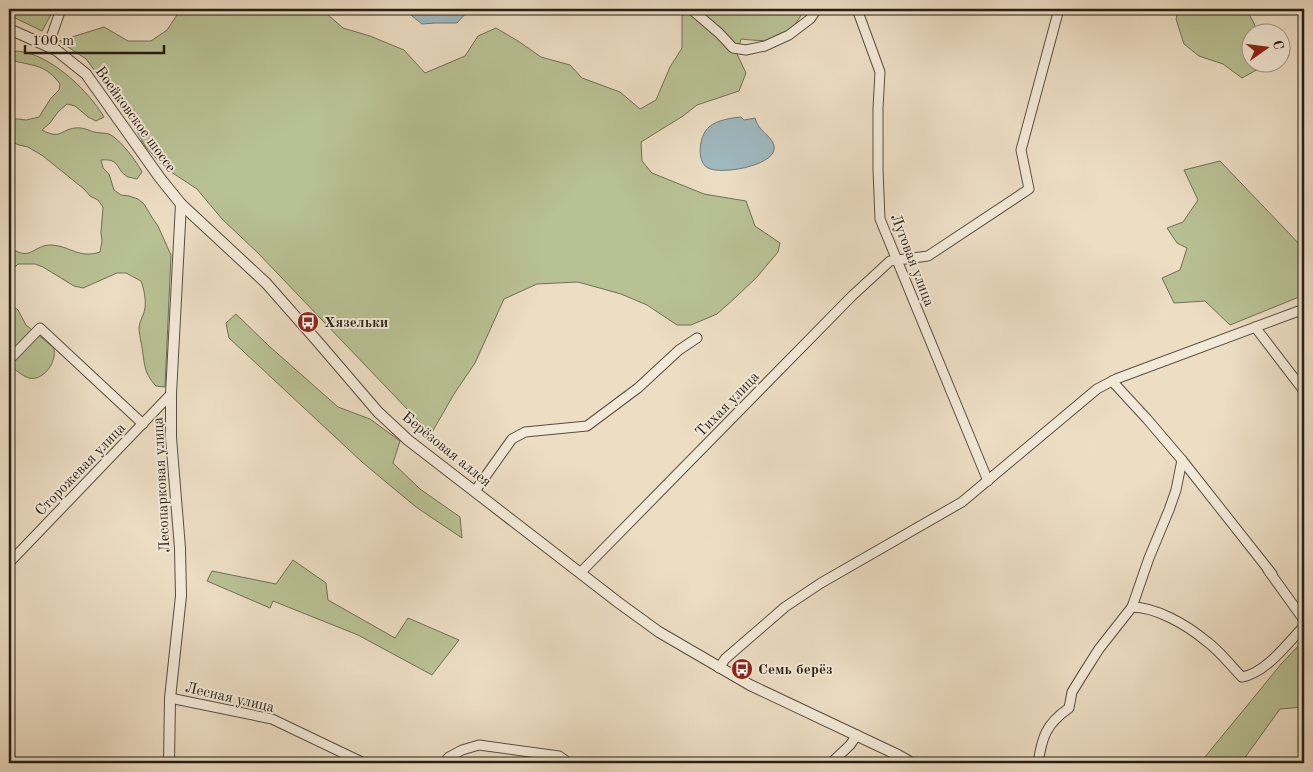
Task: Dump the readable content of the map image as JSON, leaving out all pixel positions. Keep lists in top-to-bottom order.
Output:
{
  "streets": {
    "street": [
      "Воейковское шоссе",
      "Луговая улица",
      "Тихая улица",
      "Берёзовая аллея",
      "Сторожевая улица",
      "Лесопарковая улица",
      "Лесная улица"
    ]
  },
  "crossings": [
    ["Воейковское шоссе", "Берёзовая аллея"],
    ["Воейковское шоссе", "Лесопарковая улица"],
    ["Луговая улица", "Тихая улица"],
    ["Тихая улица", "Берёзовая аллея"],
    ["Берёзовая аллея", "Лесопарковая улица"],
    ["Сторожевая улица", "Лесопарковая улица"],
    ["Лесопарковая улица", "Лесная улица"]
  ],
  "places": {
    "bus stop": ["Хязельки", "Семь берёз"]
  },
  "scale_bar": "100 m",
  "north": "right"
}
